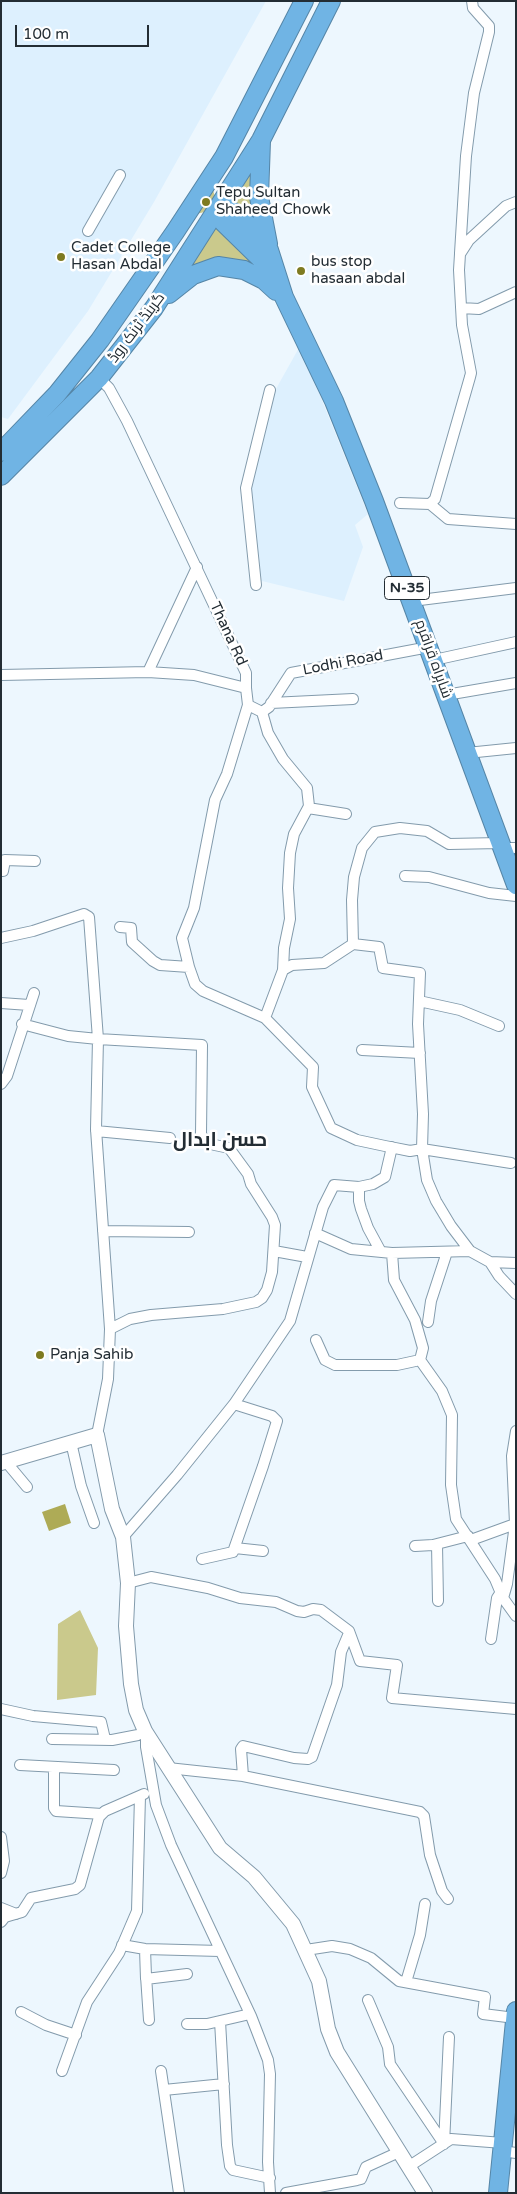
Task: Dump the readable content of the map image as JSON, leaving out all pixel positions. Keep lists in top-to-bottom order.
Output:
{
  "streets": {
    "highway": ["گرینڈ ٹرنک روڈ", "N-35", "شاہراہ قراقرم"],
    "street": ["Thana Rd", "Lodhi Road"]
  },
  "crossings": [
    ["گرینڈ ٹرنک روڈ", "Thana Rd"],
    ["گرینڈ ٹرنک روڈ", "شاہراہ قراقرم"],
    ["شاہراہ قراقرم", "Lodhi Road"]
  ],
  "districts": ["حسن ابدال"],
  "places": [
    "Tepu Sultan Shaheed Chowk",
    "Cadet College Hasan Abdal",
    "bus stop hasaan abdal",
    "Panja Sahib"
  ],
  "scale_bar": "100 m"
}
